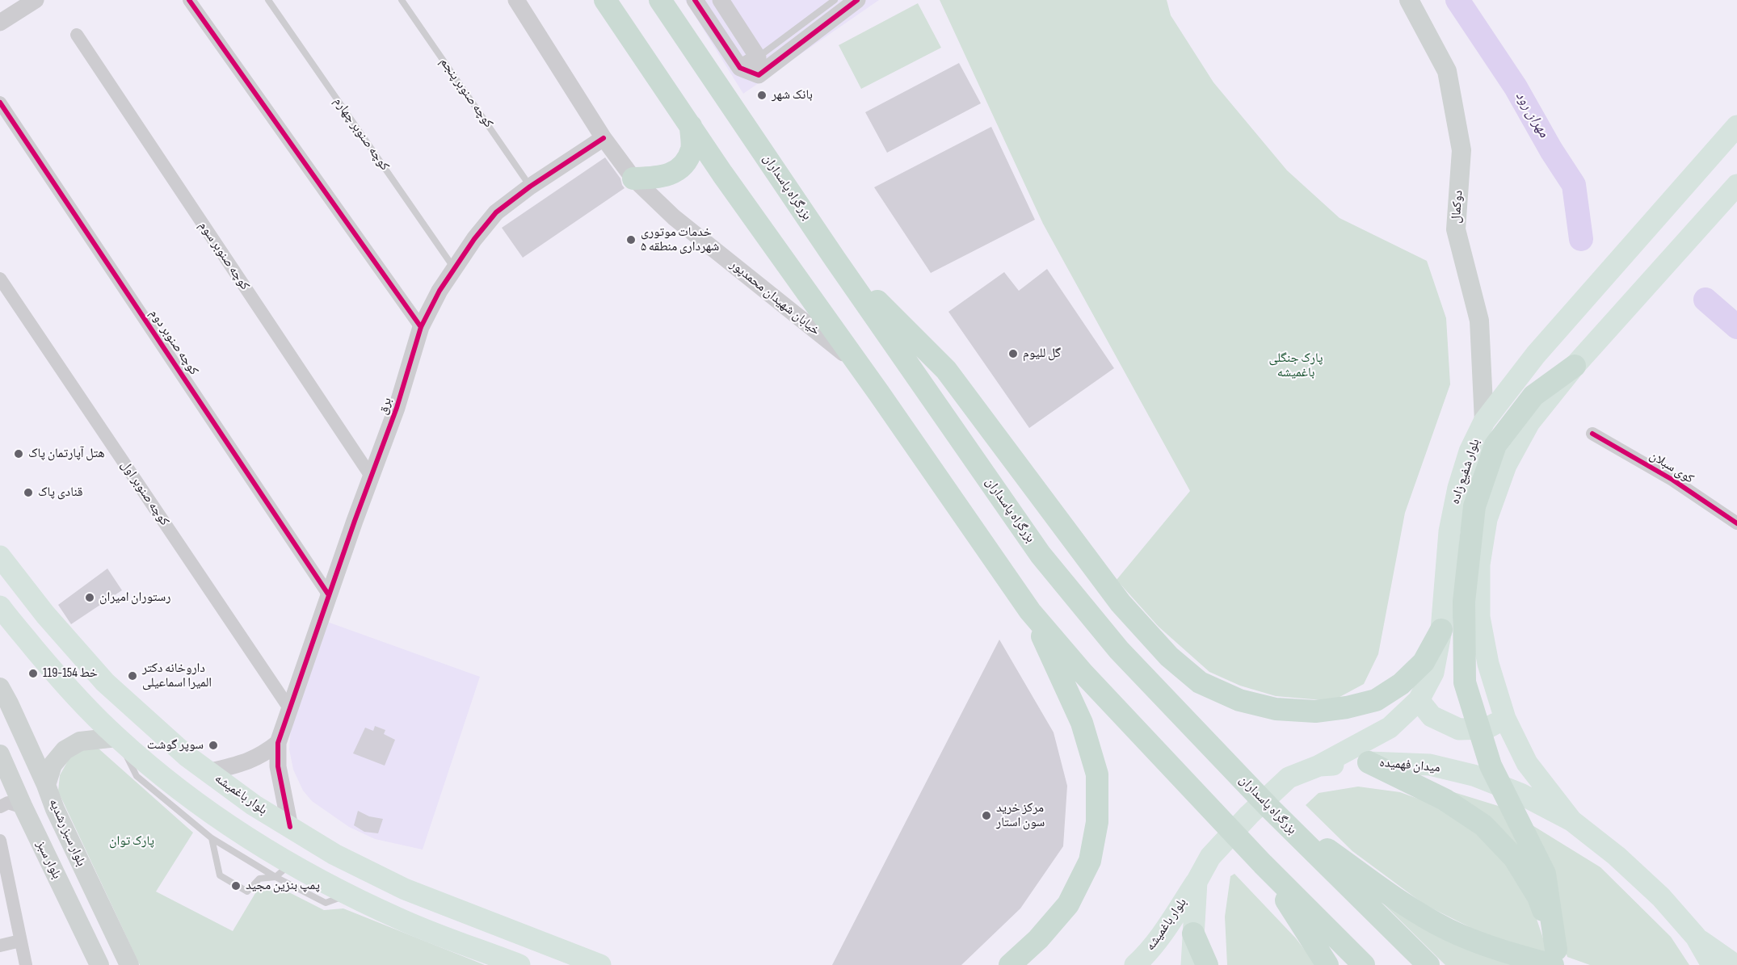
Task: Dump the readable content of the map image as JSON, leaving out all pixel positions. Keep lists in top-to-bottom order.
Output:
{
  "streets": {
    "highway": ["بزرگراه پاسداران"],
    "main road": [
      "دوکمال",
      "بلوار شفیع زاده",
      "میدان فهمیده",
      "بلوار باغمیشه",
      "بلوار سبز رشدیه",
      "بلوار سبز"
    ],
    "street": [
      "کوچه صنوبر سوم",
      "خیابان شهیدان محمدپور",
      "کوچه صنوبر دوم",
      "برق",
      "کوی سبلان",
      "کوچه صنوبر اول"
    ],
    "lane": ["کوچه صنوبر پنجم", "کوچه صنوبر چهارم"]
  },
  "crossings": [
    ["کوچه صنوبر پنجم", "برق"],
    ["کوچه صنوبر چهارم", "برق"],
    ["دوکمال", "بلوار شفیع زاده"],
    ["کوچه صنوبر سوم", "برق"],
    ["خیابان شهیدان محمدپور", "برق"],
    ["کوچه صنوبر دوم", "برق"],
    ["برق", "کوچه صنوبر اول"],
    ["برق", "بلوار باغمیشه"],
    ["بلوار شفیع زاده", "میدان فهمیده"],
    ["میدان فهمیده", "بلوار باغمیشه"]
  ],
  "water": ["مهران رود"],
  "parks": ["پارک جنگلی باغمیشه", "پارک توان"],
  "places": [
    "بانک شهر",
    "خدمات موتوری شهرداری منطقه ۵",
    "گل للیوم",
    "هتل آپارتمان پاک",
    "قنادی پاک",
    "رستوران امیران",
    "خط 154-119",
    "داروخانه دکتر المیرا اسماعیلی",
    "سوپر گوشت",
    "مرکز خرید سون استار",
    "پمپ بنزین مجید"
  ]
}
